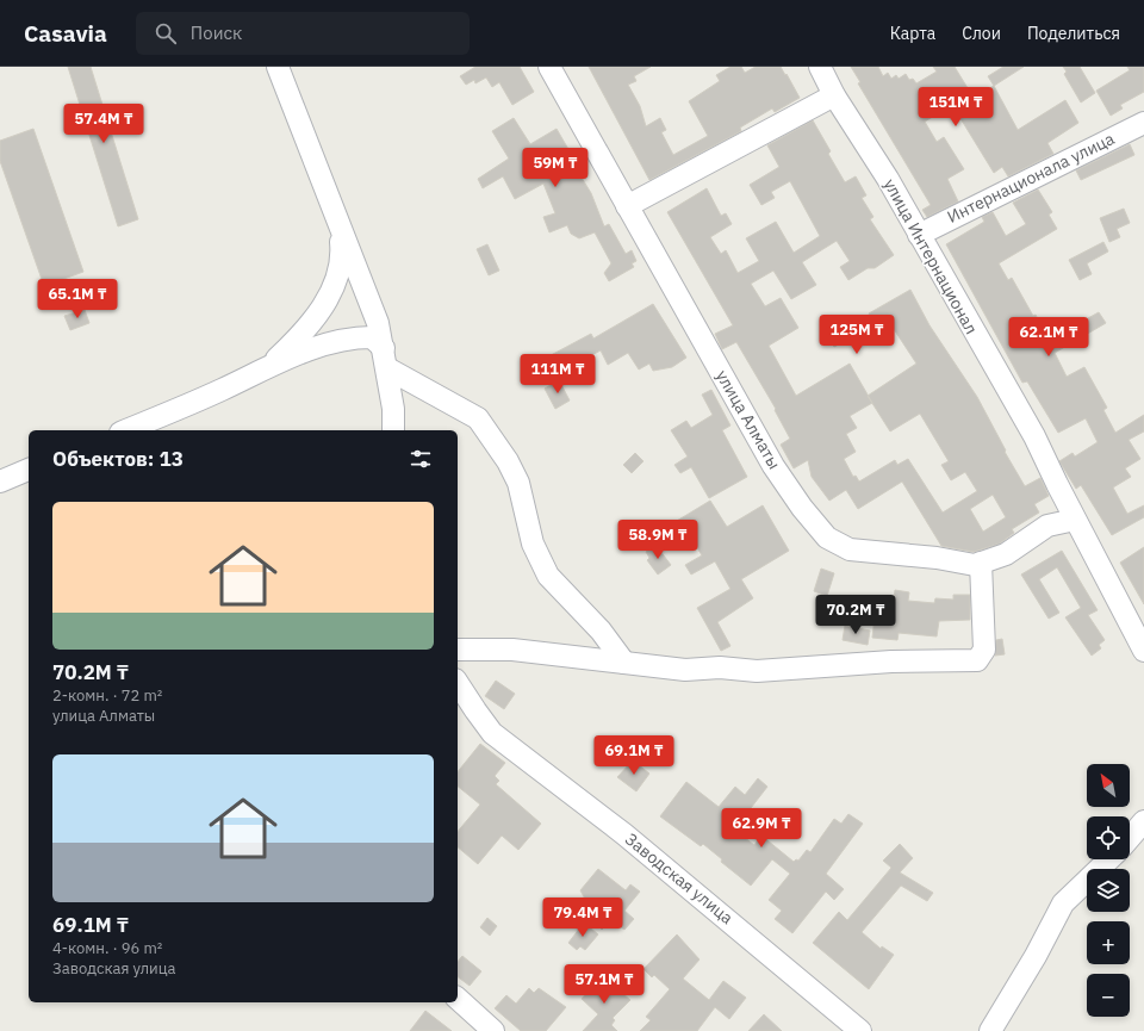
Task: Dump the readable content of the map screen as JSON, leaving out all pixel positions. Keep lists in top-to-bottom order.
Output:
{
  "streets": {
    "street": [
      "Интернационала улица",
      "улица Интернационал",
      "улица Алматы",
      "Заводская улица"
    ]
  },
  "crossings": [
    ["Интернационала улица", "улица Интернационал"],
    ["улица Интернационал", "улица Алматы"]
  ],
  "north": "top left",
  "page": {
    "header": "Casavia",
    "search": "Поиск",
    "nav": ["Карта", "Слои", "Поделиться"],
    "price": [
      "151M ₸",
      "57.4M ₸",
      "59M ₸",
      "65.1M ₸",
      "125M ₸",
      "62.1M ₸",
      "111M ₸",
      "58.9M ₸",
      "70.2M ₸",
      "69.1M ₸",
      "62.9M ₸",
      "79.4M ₸",
      "57.1M ₸"
    ],
    "heading": "Объектов: 13",
    "list": [
      {
        "name": "70.2M ₸",
        "note": "2-комн. · 72 m² · улица Алматы"
      },
      {
        "name": "69.1M ₸",
        "note": "4-комн. · 96 m² · Заводская улица"
      }
    ],
    "map_buttons": ["+", "−"]
  }
}
